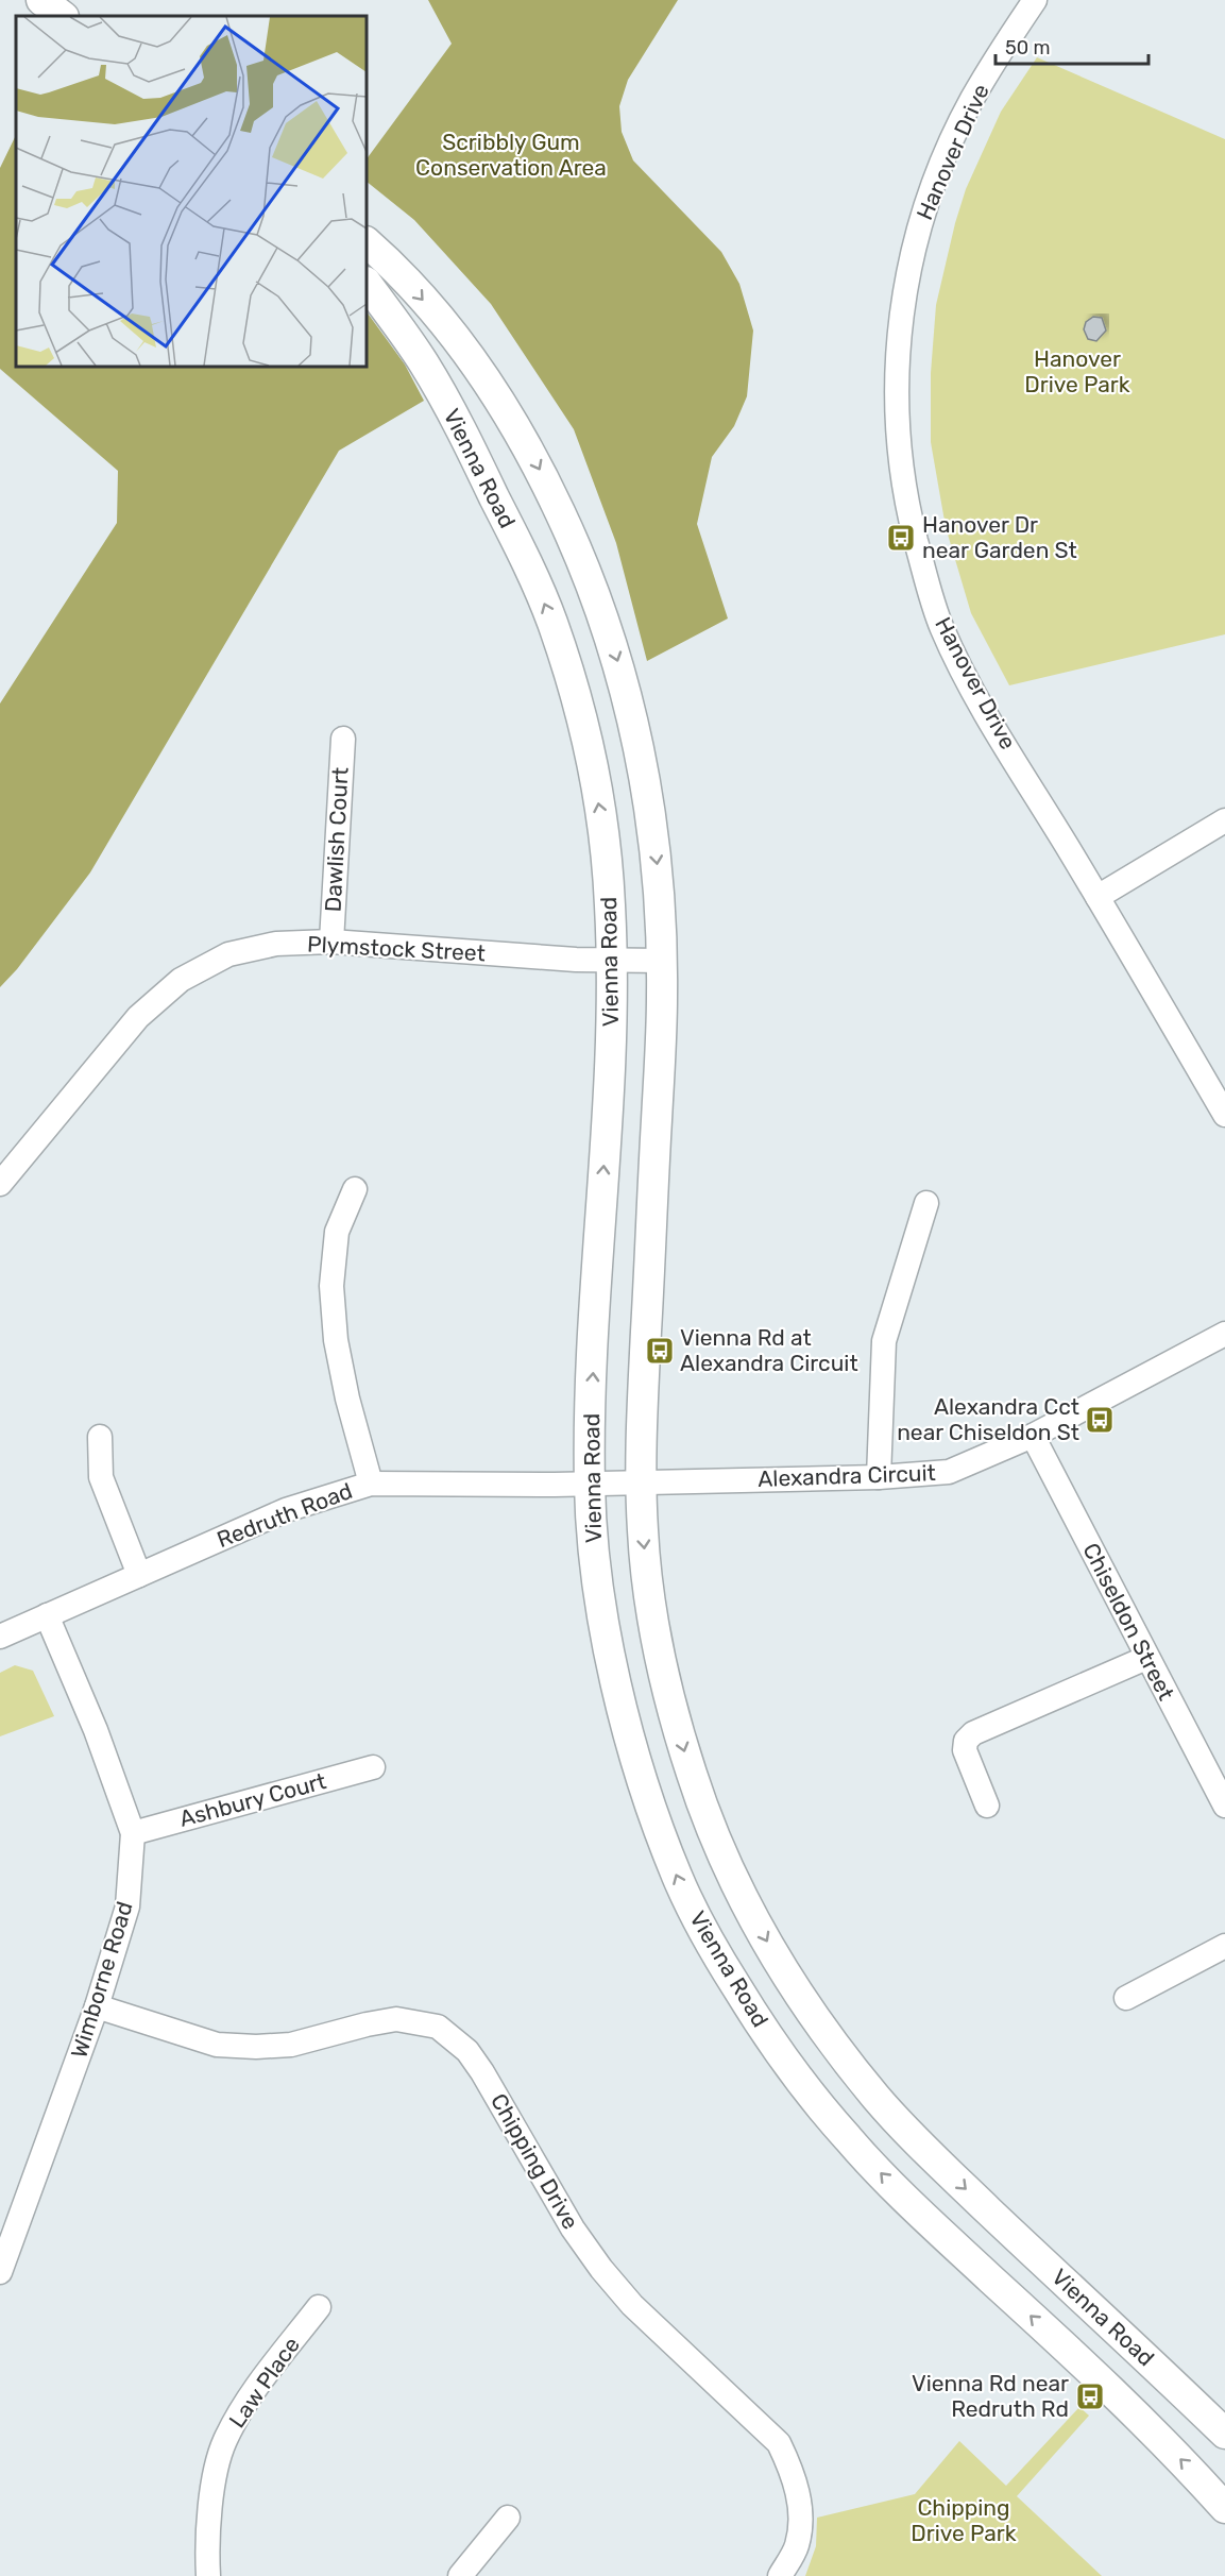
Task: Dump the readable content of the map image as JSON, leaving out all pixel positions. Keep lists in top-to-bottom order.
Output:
{
  "streets": {
    "main road": ["Vienna Road"],
    "street": [
      "Hanover Drive",
      "Dawlish Court",
      "Plymstock Street",
      "Alexandra Circuit",
      "Redruth Road",
      "Chiseldon Street",
      "Ashbury Court",
      "Wimborne Road",
      "Chipping Drive",
      "Law Place"
    ]
  },
  "crossings": [
    ["Vienna Road", "Plymstock Street"],
    ["Vienna Road", "Alexandra Circuit"],
    ["Vienna Road", "Redruth Road"],
    ["Dawlish Court", "Plymstock Street"],
    ["Alexandra Circuit", "Redruth Road"],
    ["Alexandra Circuit", "Chiseldon Street"],
    ["Redruth Road", "Wimborne Road"],
    ["Ashbury Court", "Wimborne Road"],
    ["Wimborne Road", "Chipping Drive"]
  ],
  "parks": ["Scribbly Gum Conservation Area", "Hanover Drive Park", "Chipping Drive Park"],
  "places": {
    "bus stop": [
      "Hanover Dr near Garden St",
      "Vienna Rd at Alexandra Circuit",
      "Alexandra Cct near Chiseldon St",
      "Vienna Rd near Redruth Rd"
    ]
  },
  "scale_bar": "50 m"
}
